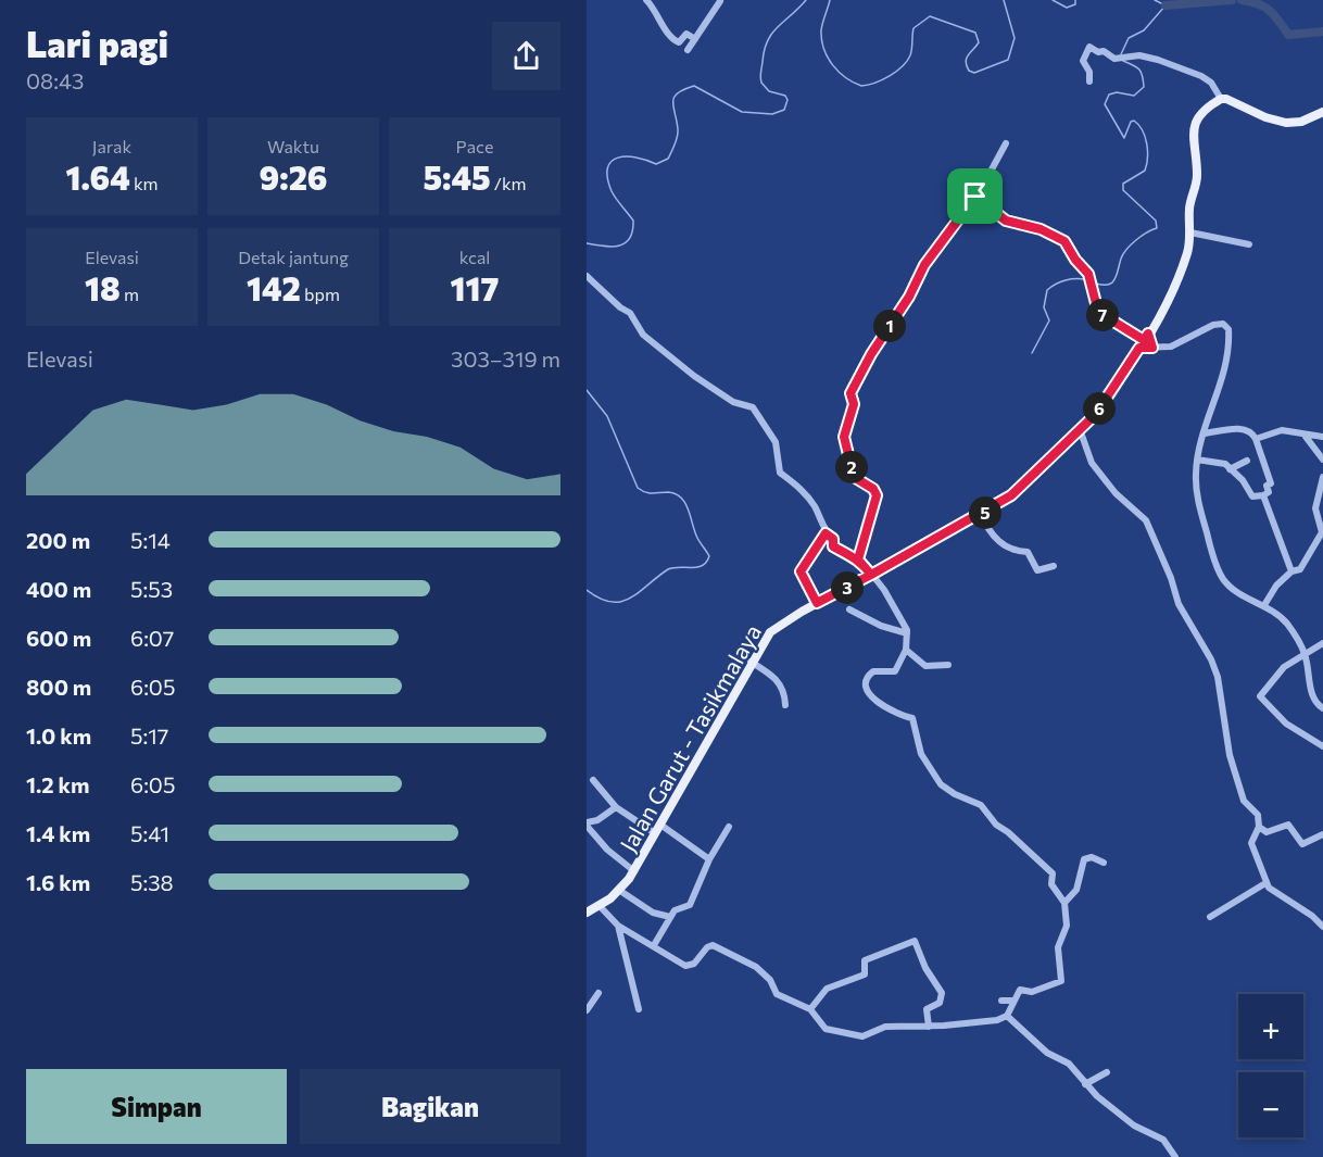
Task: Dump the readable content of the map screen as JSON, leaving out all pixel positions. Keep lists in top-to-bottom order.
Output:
{
  "streets": {
    "main road": ["Jalan Garut - Tasikmalaya"]
  },
  "page": {
    "heading": ["Lari pagi", "08:43"],
    "stats": [
      ["Jarak", "1.64 km"],
      ["Waktu", "9:26"],
      ["Pace", "5:45 /km"],
      ["Elevasi", "18 m"],
      ["Detak jantung", "142 bpm"],
      ["kcal", "117"]
    ],
    "pins": [
      "7",
      "1",
      "6",
      "2",
      "5",
      "3"
    ],
    "chart": ["Elevasi", "303–319 m"],
    "list": [
      {
        "name": "200 m",
        "note": "5:14"
      },
      {
        "name": "400 m",
        "note": "5:53"
      },
      {
        "name": "600 m",
        "note": "6:07"
      },
      {
        "name": "800 m",
        "note": "6:05"
      },
      {
        "name": "1.0 km",
        "note": "5:17"
      },
      {
        "name": "1.2 km",
        "note": "6:05"
      },
      {
        "name": "1.4 km",
        "note": "5:41"
      },
      {
        "name": "1.6 km",
        "note": "5:38"
      }
    ],
    "map_buttons": ["+", "−"],
    "buttons": ["Simpan", "Bagikan"]
  }
}
